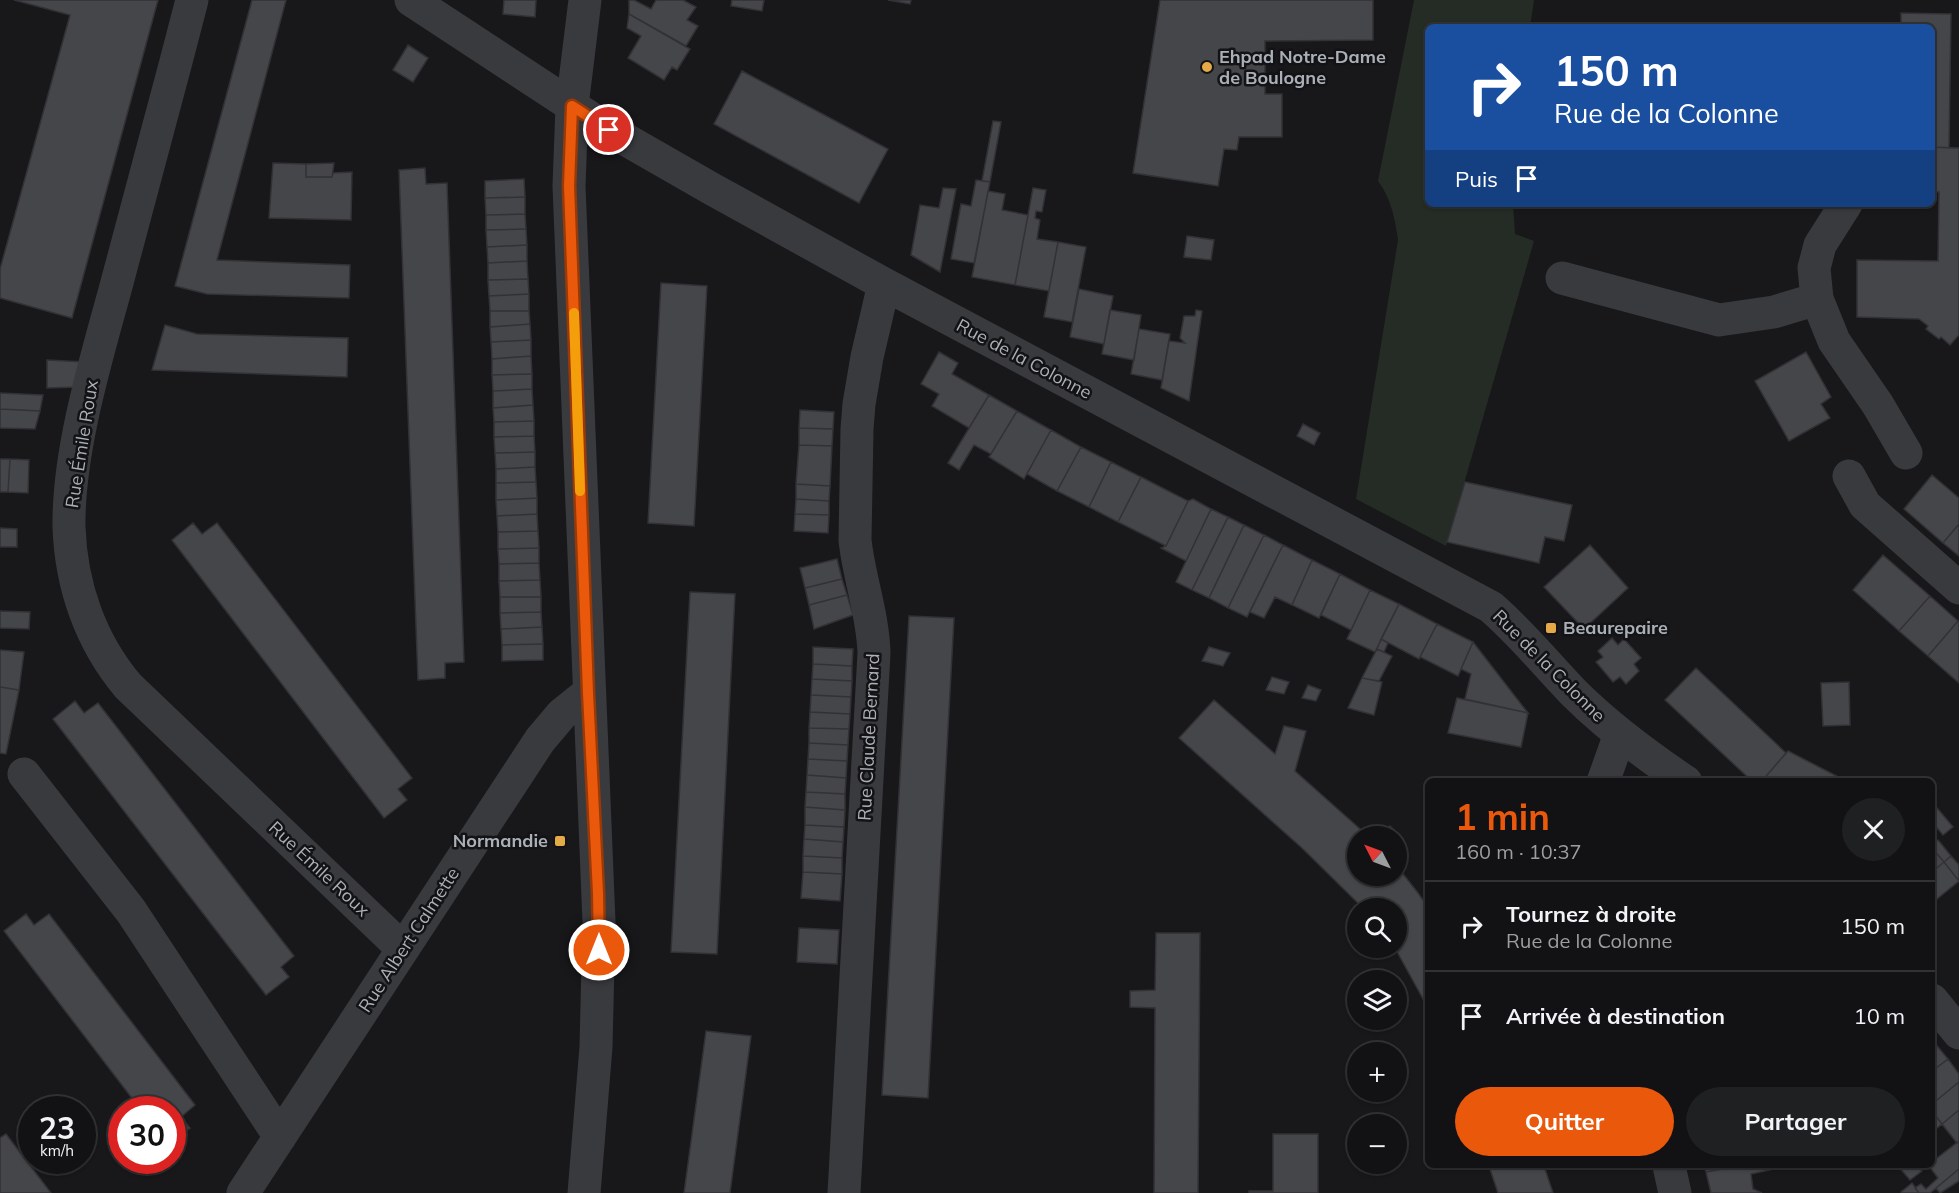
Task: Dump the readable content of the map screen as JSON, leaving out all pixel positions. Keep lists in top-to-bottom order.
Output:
{
  "streets": {
    "street": [
      "Rue de la Colonne",
      "Rue Émile Roux",
      "Rue Claude Bernard",
      "Rue Albert Calmette"
    ]
  },
  "crossings": [
    ["Rue de la Colonne", "Rue Claude Bernard"],
    ["Rue Émile Roux", "Rue Albert Calmette"]
  ],
  "places": {
    "other": ["Ehpad Notre-Dame de Boulogne"],
    "transit": ["Beaurepaire", "Normandie"]
  },
  "north": "top left",
  "page": {
    "turn": ["150 m", "Rue de la Colonne"],
    "then": "Puis",
    "heading": ["1 min", "160 m · 10:37"],
    "map_buttons": ["+", "−"],
    "list": [
      {
        "name": "Tournez à droite",
        "note": "Rue de la Colonne",
        "value": "150 m"
      },
      {
        "name": "Arrivée à destination",
        "value": "10 m"
      }
    ],
    "buttons": ["Quitter", "Partager"],
    "speed": "23 km/h",
    "limit": "30"
  }
}
